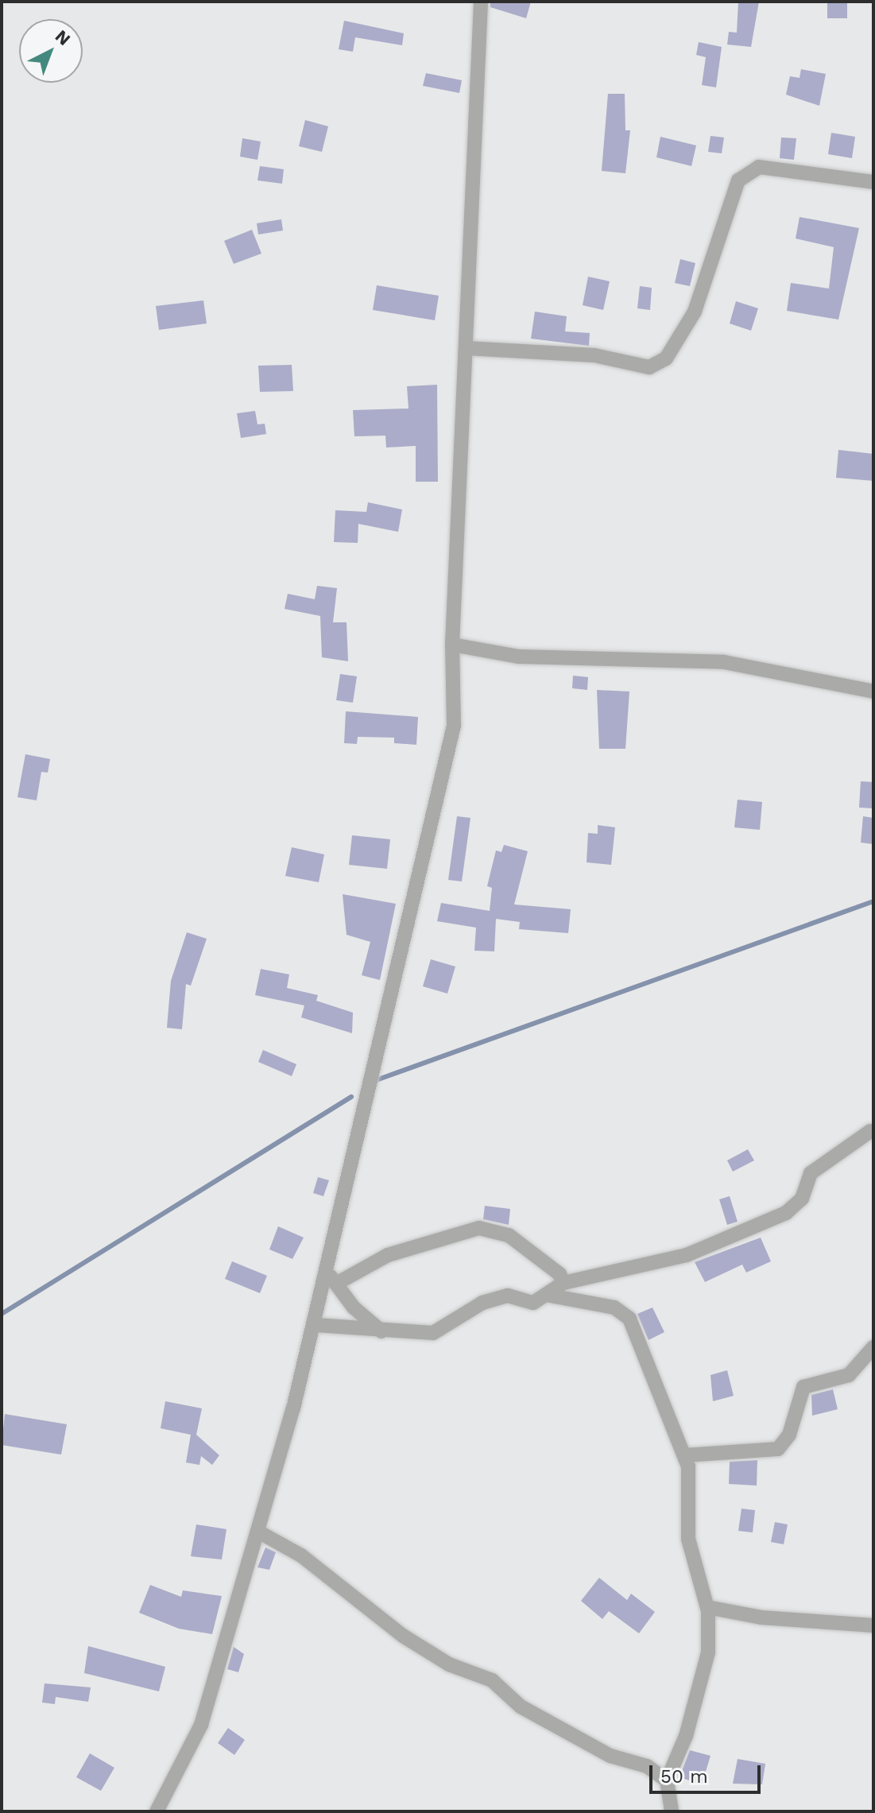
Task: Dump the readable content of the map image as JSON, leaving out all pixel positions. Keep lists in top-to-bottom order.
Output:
{
  "scale_bar": "50 m",
  "north": "top right"
}
